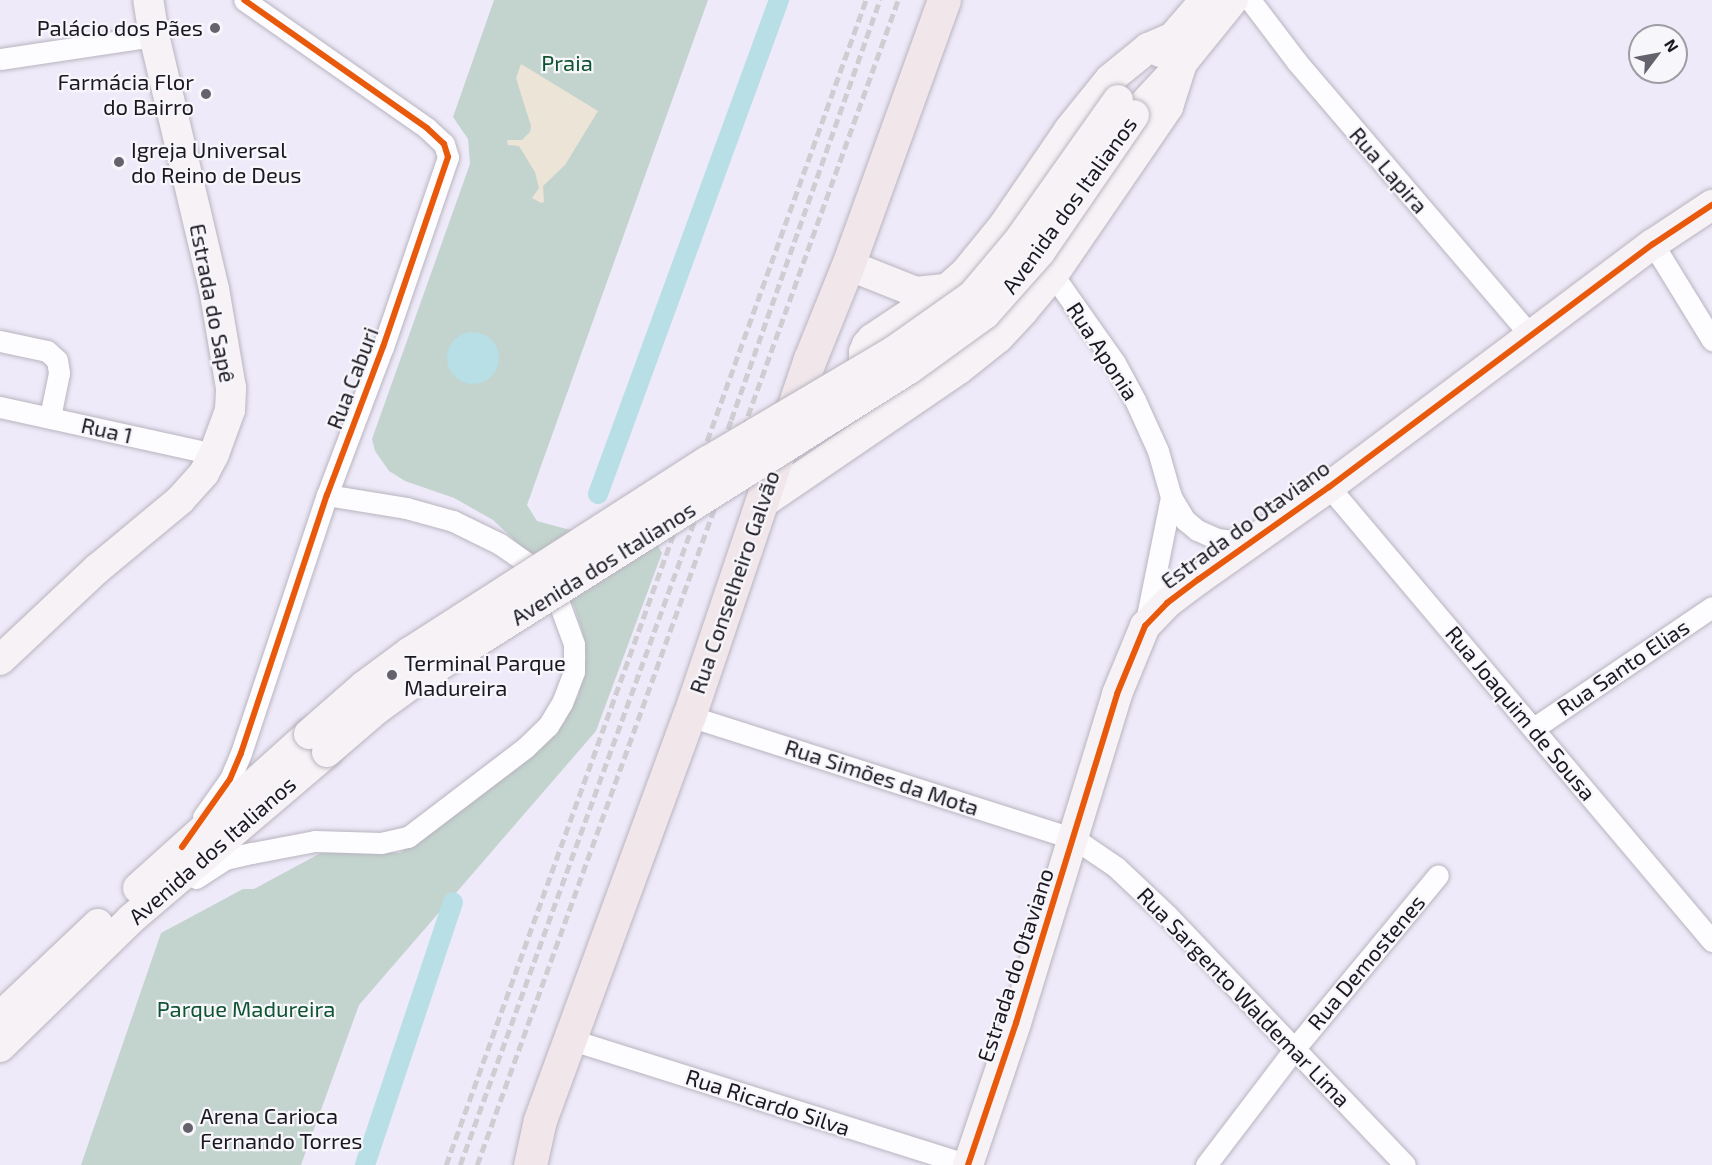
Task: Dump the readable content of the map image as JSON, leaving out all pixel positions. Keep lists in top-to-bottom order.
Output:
{
  "streets": {
    "main road": [
      "Avenida dos Italianos",
      "Estrada do Sapê",
      "Estrada do Otaviano",
      "Rua Conselheiro Galvão"
    ],
    "street": [
      "Rua Lapira",
      "Rua Aponia",
      "Rua Caburi",
      "Rua 1",
      "Rua Santo Elias",
      "Rua Joaquim de Sousa",
      "Rua Simões da Mota",
      "Rua Demostenes",
      "Rua Sargento Waldemar Lima",
      "Rua Ricardo Silva"
    ]
  },
  "crossings": [
    ["Rua Lapira", "Estrada do Otaviano"],
    ["Avenida dos Italianos", "Rua Aponia"],
    ["Avenida dos Italianos", "Rua Caburi"],
    ["Avenida dos Italianos", "Rua Conselheiro Galvão"],
    ["Estrada do Sapê", "Rua 1"],
    ["Rua Aponia", "Estrada do Otaviano"],
    ["Estrada do Otaviano", "Rua Joaquim de Sousa"],
    ["Estrada do Otaviano", "Rua Simões da Mota"],
    ["Estrada do Otaviano", "Rua Sargento Waldemar Lima"],
    ["Estrada do Otaviano", "Rua Ricardo Silva"],
    ["Rua Conselheiro Galvão", "Rua Simões da Mota"],
    ["Rua Conselheiro Galvão", "Rua Ricardo Silva"],
    ["Rua Santo Elias", "Rua Joaquim de Sousa"],
    ["Rua Simões da Mota", "Rua Sargento Waldemar Lima"],
    ["Rua Demostenes", "Rua Sargento Waldemar Lima"]
  ],
  "parks": ["Praia", "Parque Madureira"],
  "places": [
    "Palácio dos Pães",
    "Farmácia Flor do Bairro",
    "Igreja Universal do Reino de Deus",
    "Terminal Parque Madureira",
    "Arena Carioca Fernando Torres"
  ],
  "north": "top right"
}
